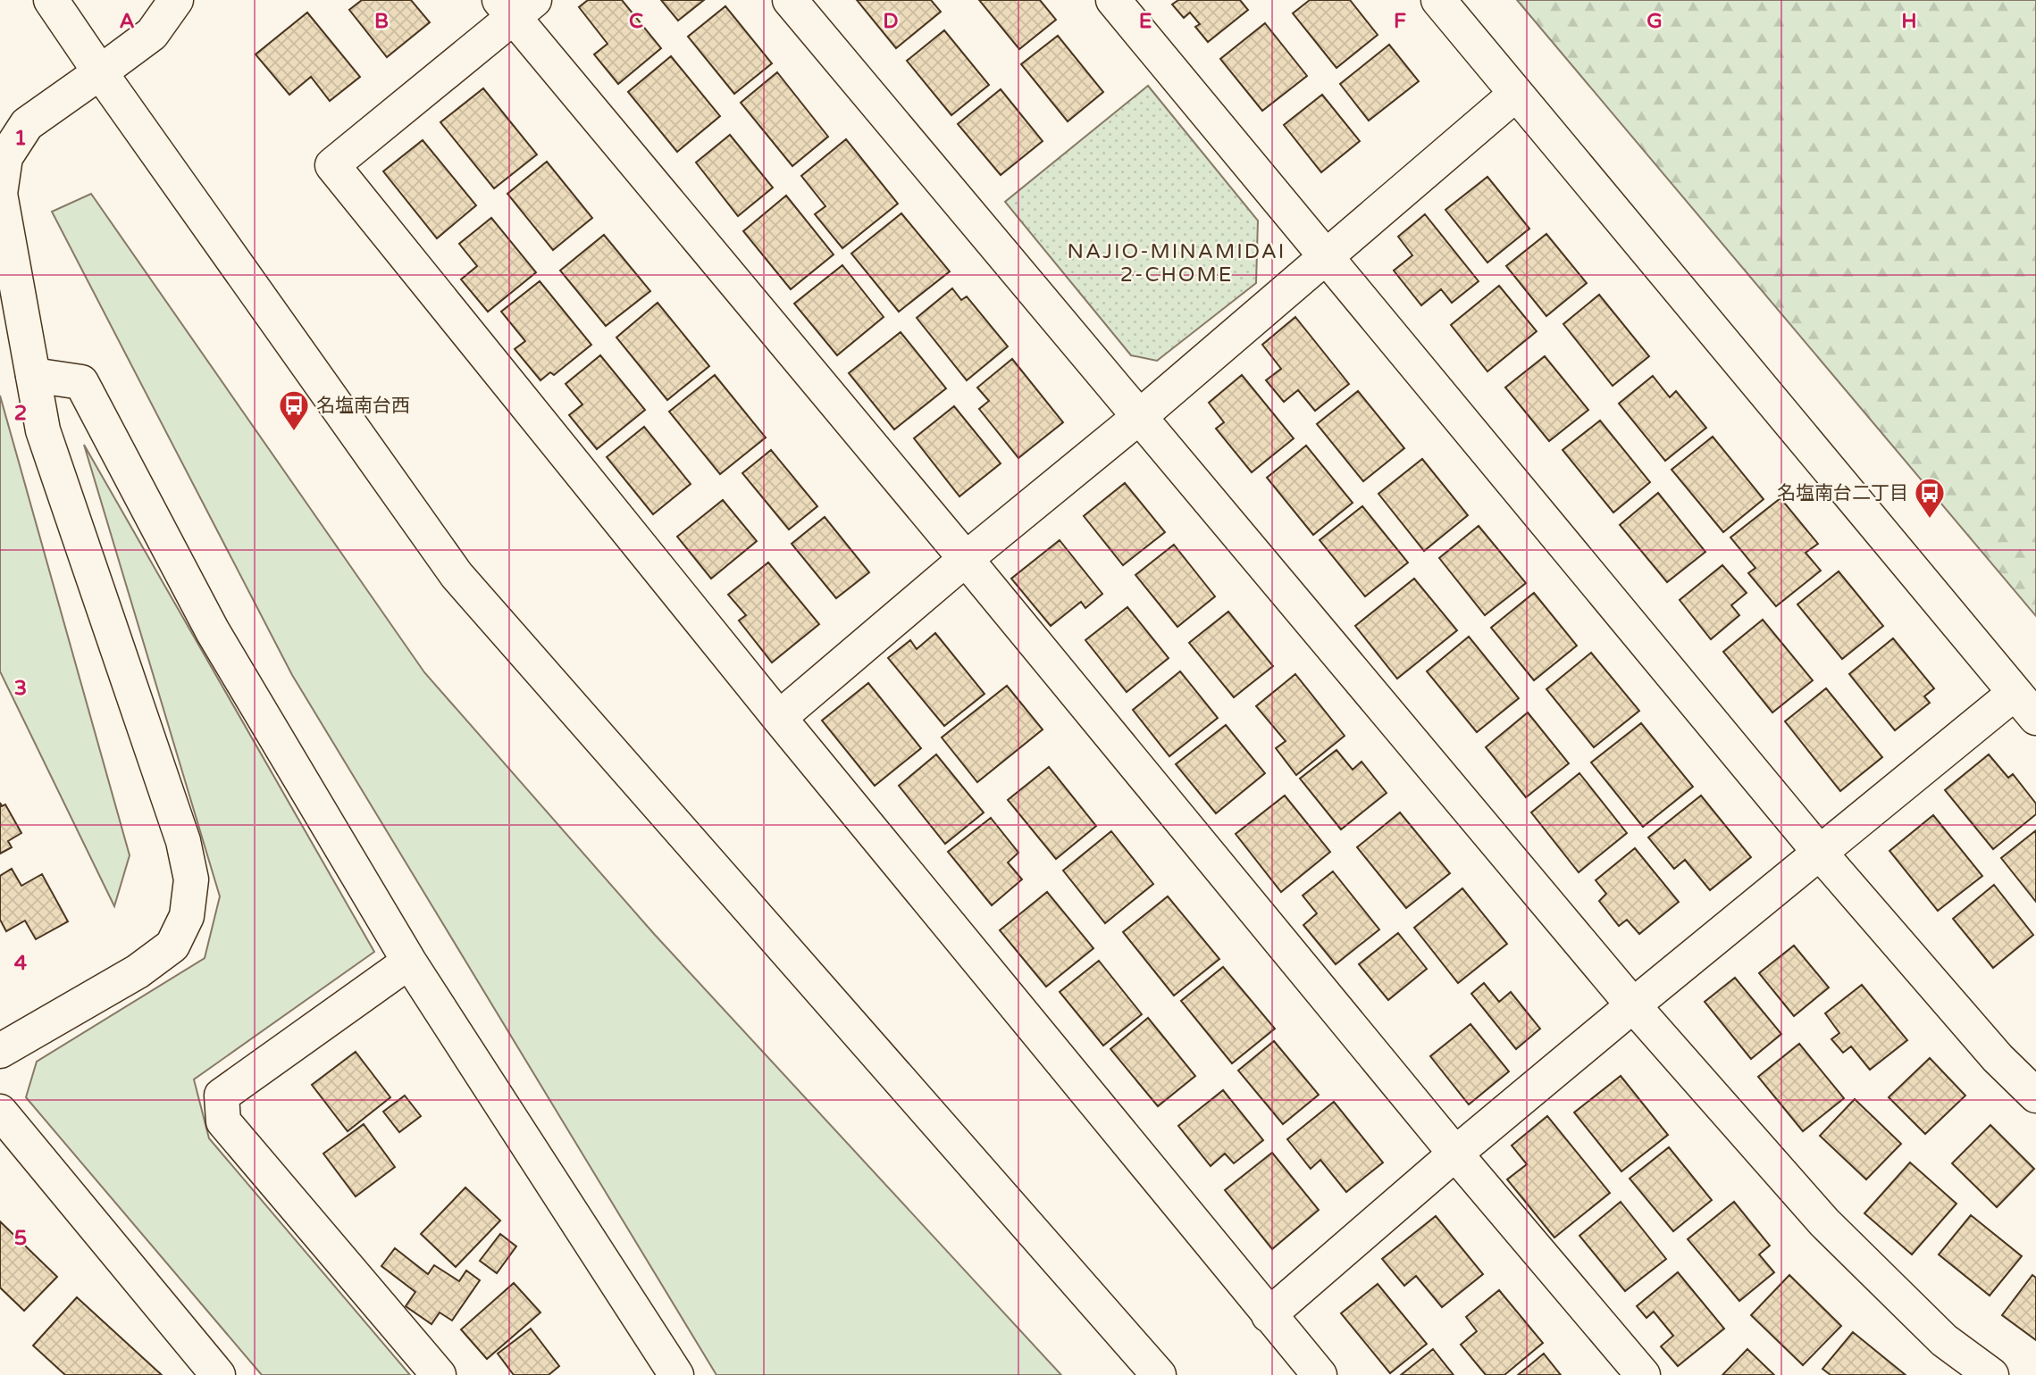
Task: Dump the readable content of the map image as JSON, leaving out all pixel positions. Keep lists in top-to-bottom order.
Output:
{
  "districts": ["NAJIO-MINAMIDAI 2-CHOME"],
  "places": {
    "bus stop": ["名塩南台西", "名塩南台二丁目"]
  },
  "grid": {
    "columns": [
      "A",
      "B",
      "C",
      "D",
      "E",
      "F",
      "G",
      "H"
    ],
    "rows": [
      "1",
      "2",
      "3",
      "4",
      "5"
    ]
  }
}
